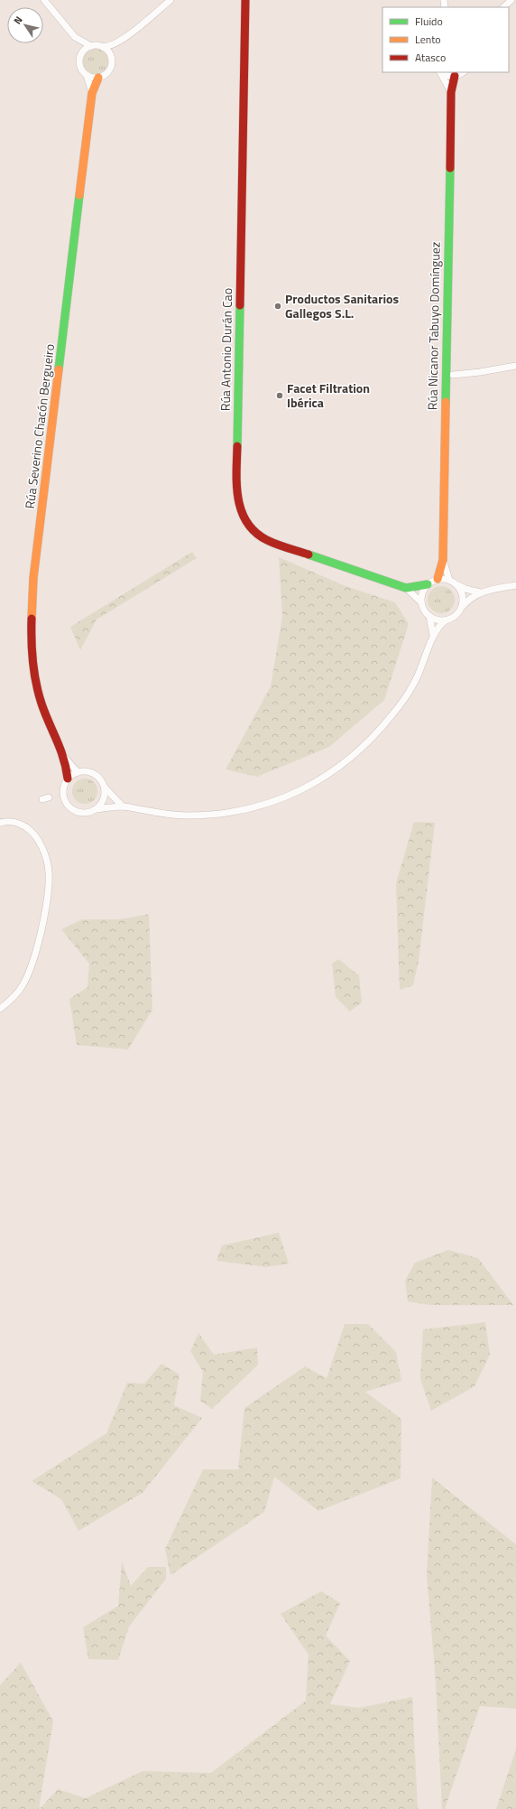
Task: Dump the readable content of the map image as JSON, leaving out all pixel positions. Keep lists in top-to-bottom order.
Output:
{
  "streets": {
    "street": ["Rúa Nicanor Tabuyo Domínguez", "Rúa Antonio Durán Cao", "Rúa Severino Chacón Bergueiro"]
  },
  "crossings": [
    ["Rúa Nicanor Tabuyo Domínguez", "Rúa Antonio Durán Cao"]
  ],
  "places": ["Productos Sanitarios Gallegos S.L.", "Facet Filtration Ibérica"],
  "legend": ["Fluido", "Lento", "Atasco"],
  "north": "top left"
}
